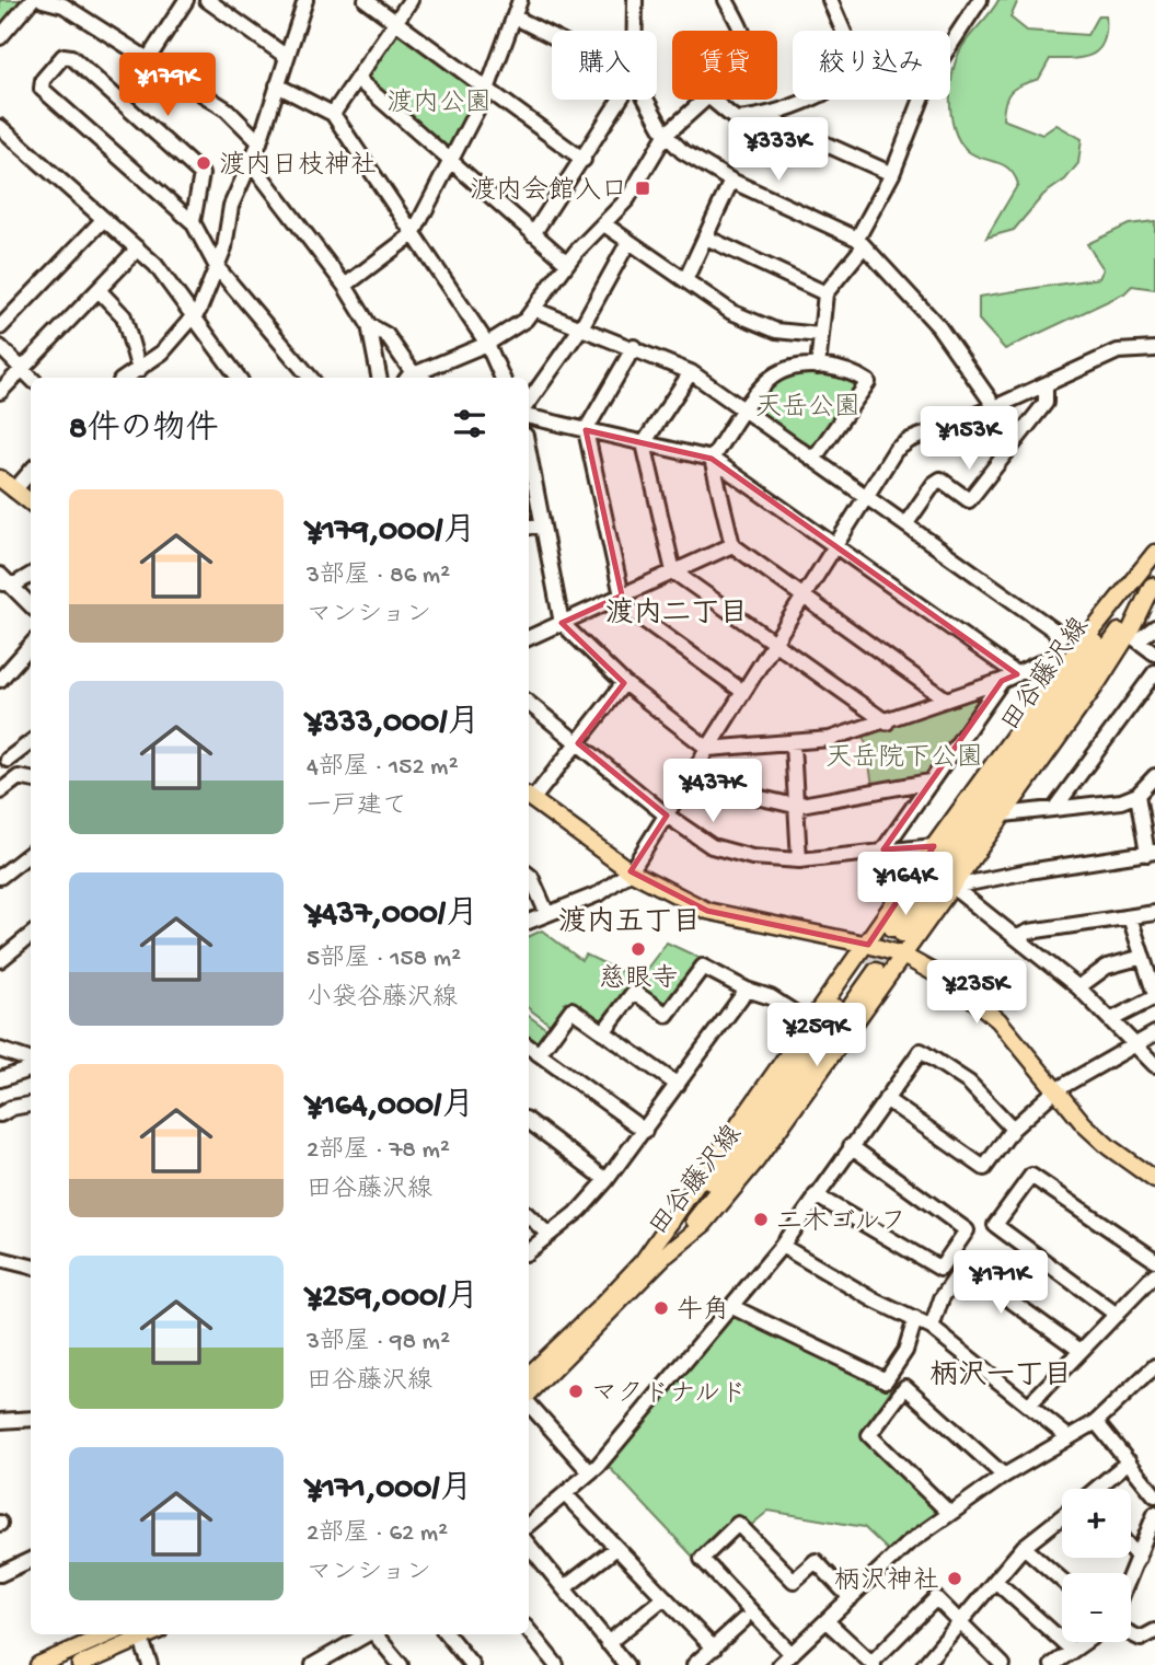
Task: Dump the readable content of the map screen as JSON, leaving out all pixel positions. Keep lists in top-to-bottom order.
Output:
{
  "streets": {
    "main road": ["田谷藤沢線"]
  },
  "districts": ["渡内二丁目", "渡内五丁目", "柄沢一丁目"],
  "parks": ["渡内公園", "天岳公園", "天岳院下公園"],
  "places": {
    "other": [
      "渡内日枝神社",
      "慈眼寺",
      "二木ゴルフ",
      "牛角",
      "マクドナルド",
      "柄沢神社"
    ],
    "transit": ["渡内会館入口"]
  },
  "page": {
    "chip": ["購入", "賃貸", "絞り込み"],
    "price": [
      "¥179K",
      "¥333K",
      "¥153K",
      "¥437K",
      "¥164K",
      "¥235K",
      "¥259K",
      "¥171K"
    ],
    "heading": "8件の物件",
    "list": [
      {
        "name": "¥179,000/月",
        "note": "3部屋 · 86 m² · マンション"
      },
      {
        "name": "¥333,000/月",
        "note": "4部屋 · 152 m² · 一戸建て"
      },
      {
        "name": "¥437,000/月",
        "note": "5部屋 · 158 m² · 小袋谷藤沢線"
      },
      {
        "name": "¥164,000/月",
        "note": "2部屋 · 78 m² · 田谷藤沢線"
      },
      {
        "name": "¥259,000/月",
        "note": "3部屋 · 98 m² · 田谷藤沢線"
      },
      {
        "name": "¥171,000/月",
        "note": "2部屋 · 62 m² · マンション"
      }
    ],
    "map_buttons": ["+", "−"]
  }
}
